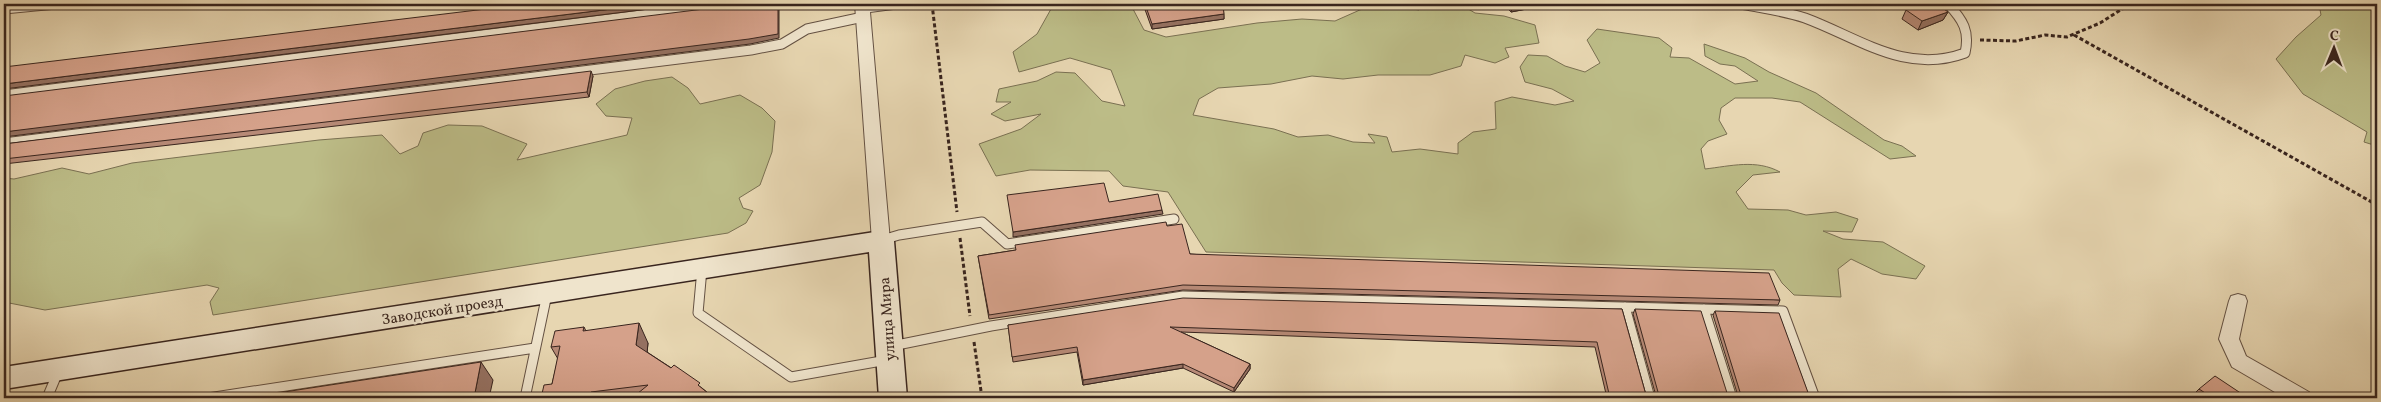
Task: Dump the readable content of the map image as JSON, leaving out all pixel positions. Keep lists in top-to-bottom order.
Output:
{
  "streets": {
    "main road": ["Заводской проезд", "улица Мира"]
  },
  "crossings": [
    ["Заводской проезд", "улица Мира"]
  ],
  "north": "top"
}
